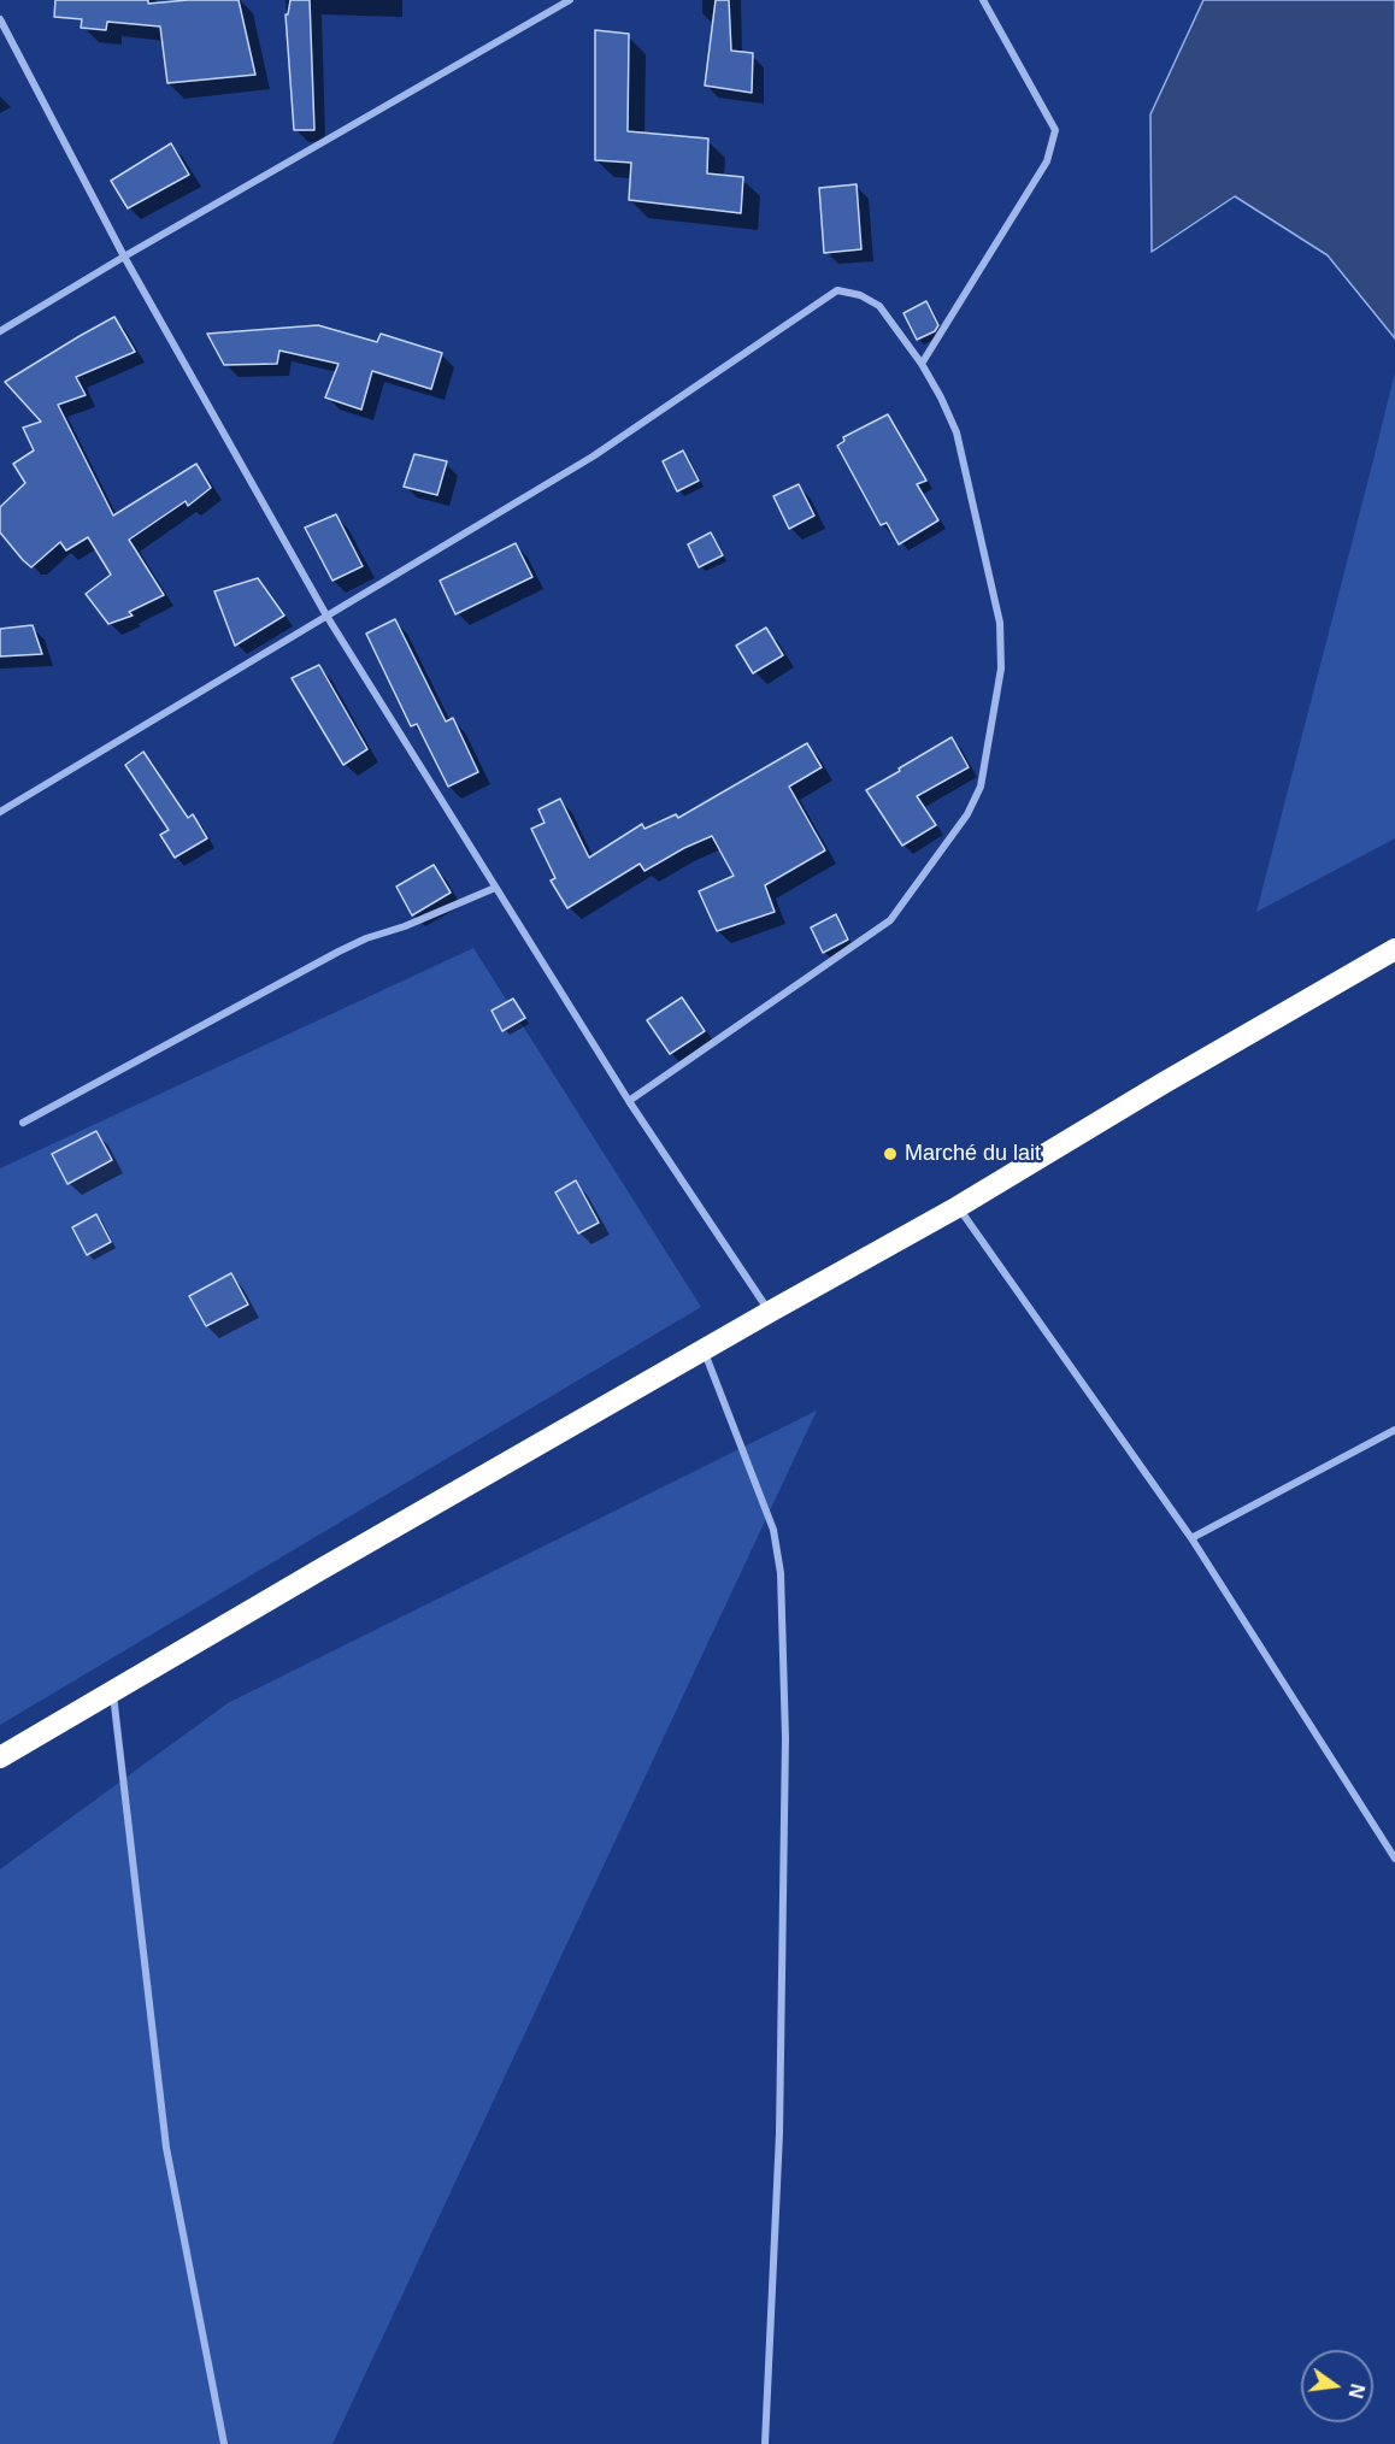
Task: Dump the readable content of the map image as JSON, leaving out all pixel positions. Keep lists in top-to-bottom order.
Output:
{
  "places": ["Marché du lait"],
  "north": "right"
}
